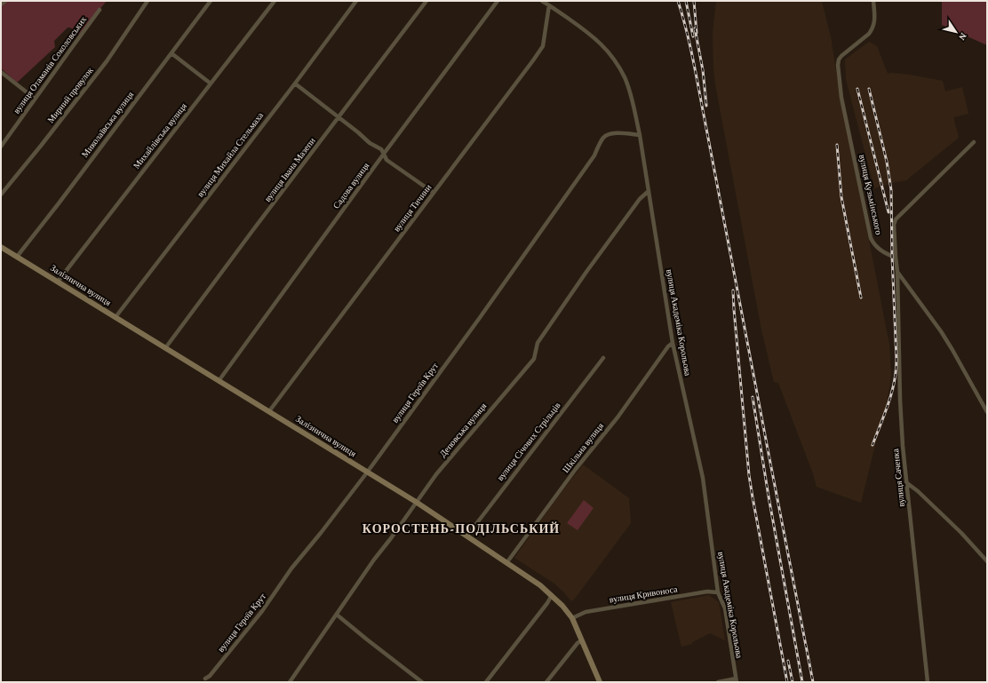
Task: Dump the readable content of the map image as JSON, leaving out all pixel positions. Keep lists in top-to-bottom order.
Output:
{
  "streets": {
    "street": [
      "вулиця Отаманів Соколовських",
      "Мирний провулок",
      "Миколаївська вулиця",
      "Михайлівська вулиця",
      "вулиця Михайла Стельмаха",
      "вулиця Івана Мазепи",
      "Садова вулиця",
      "вулиця Кузьмінського",
      "вулиця Тичини",
      "Залізнична вулиця",
      "вулиця Академіка Корольова",
      "вулиця Героїв Крут",
      "Деповська вулиця",
      "вулиця Січових Стрільців",
      "Шкільна вулиця",
      "вулиця Саченка",
      "вулиця Кривоноса"
    ]
  },
  "crossings": [
    ["Миколаївська вулиця", "Залізнична вулиця"],
    ["Михайлівська вулиця", "Залізнична вулиця"],
    ["вулиця Михайла Стельмаха", "Залізнична вулиця"],
    ["вулиця Івана Мазепи", "Залізнична вулиця"],
    ["Садова вулиця", "Залізнична вулиця"],
    ["вулиця Тичини", "Залізнична вулиця"],
    ["вулиця Тичини", "вулиця Академіка Корольова"],
    ["Залізнична вулиця", "вулиця Героїв Крут"],
    ["Залізнична вулиця", "Деповська вулиця"],
    ["Залізнична вулиця", "вулиця Січових Стрільців"],
    ["Залізнична вулиця", "Шкільна вулиця"],
    ["Залізнична вулиця", "вулиця Кривоноса"],
    ["вулиця Академіка Корольова", "вулиця Героїв Крут"],
    ["вулиця Академіка Корольова", "Деповська вулиця"],
    ["вулиця Академіка Корольова", "Шкільна вулиця"],
    ["вулиця Академіка Корольова", "вулиця Кривоноса"]
  ],
  "districts": ["КОРОСТЕНЬ-ПОДІЛЬСЬКИЙ"],
  "north": "bottom right"
}
